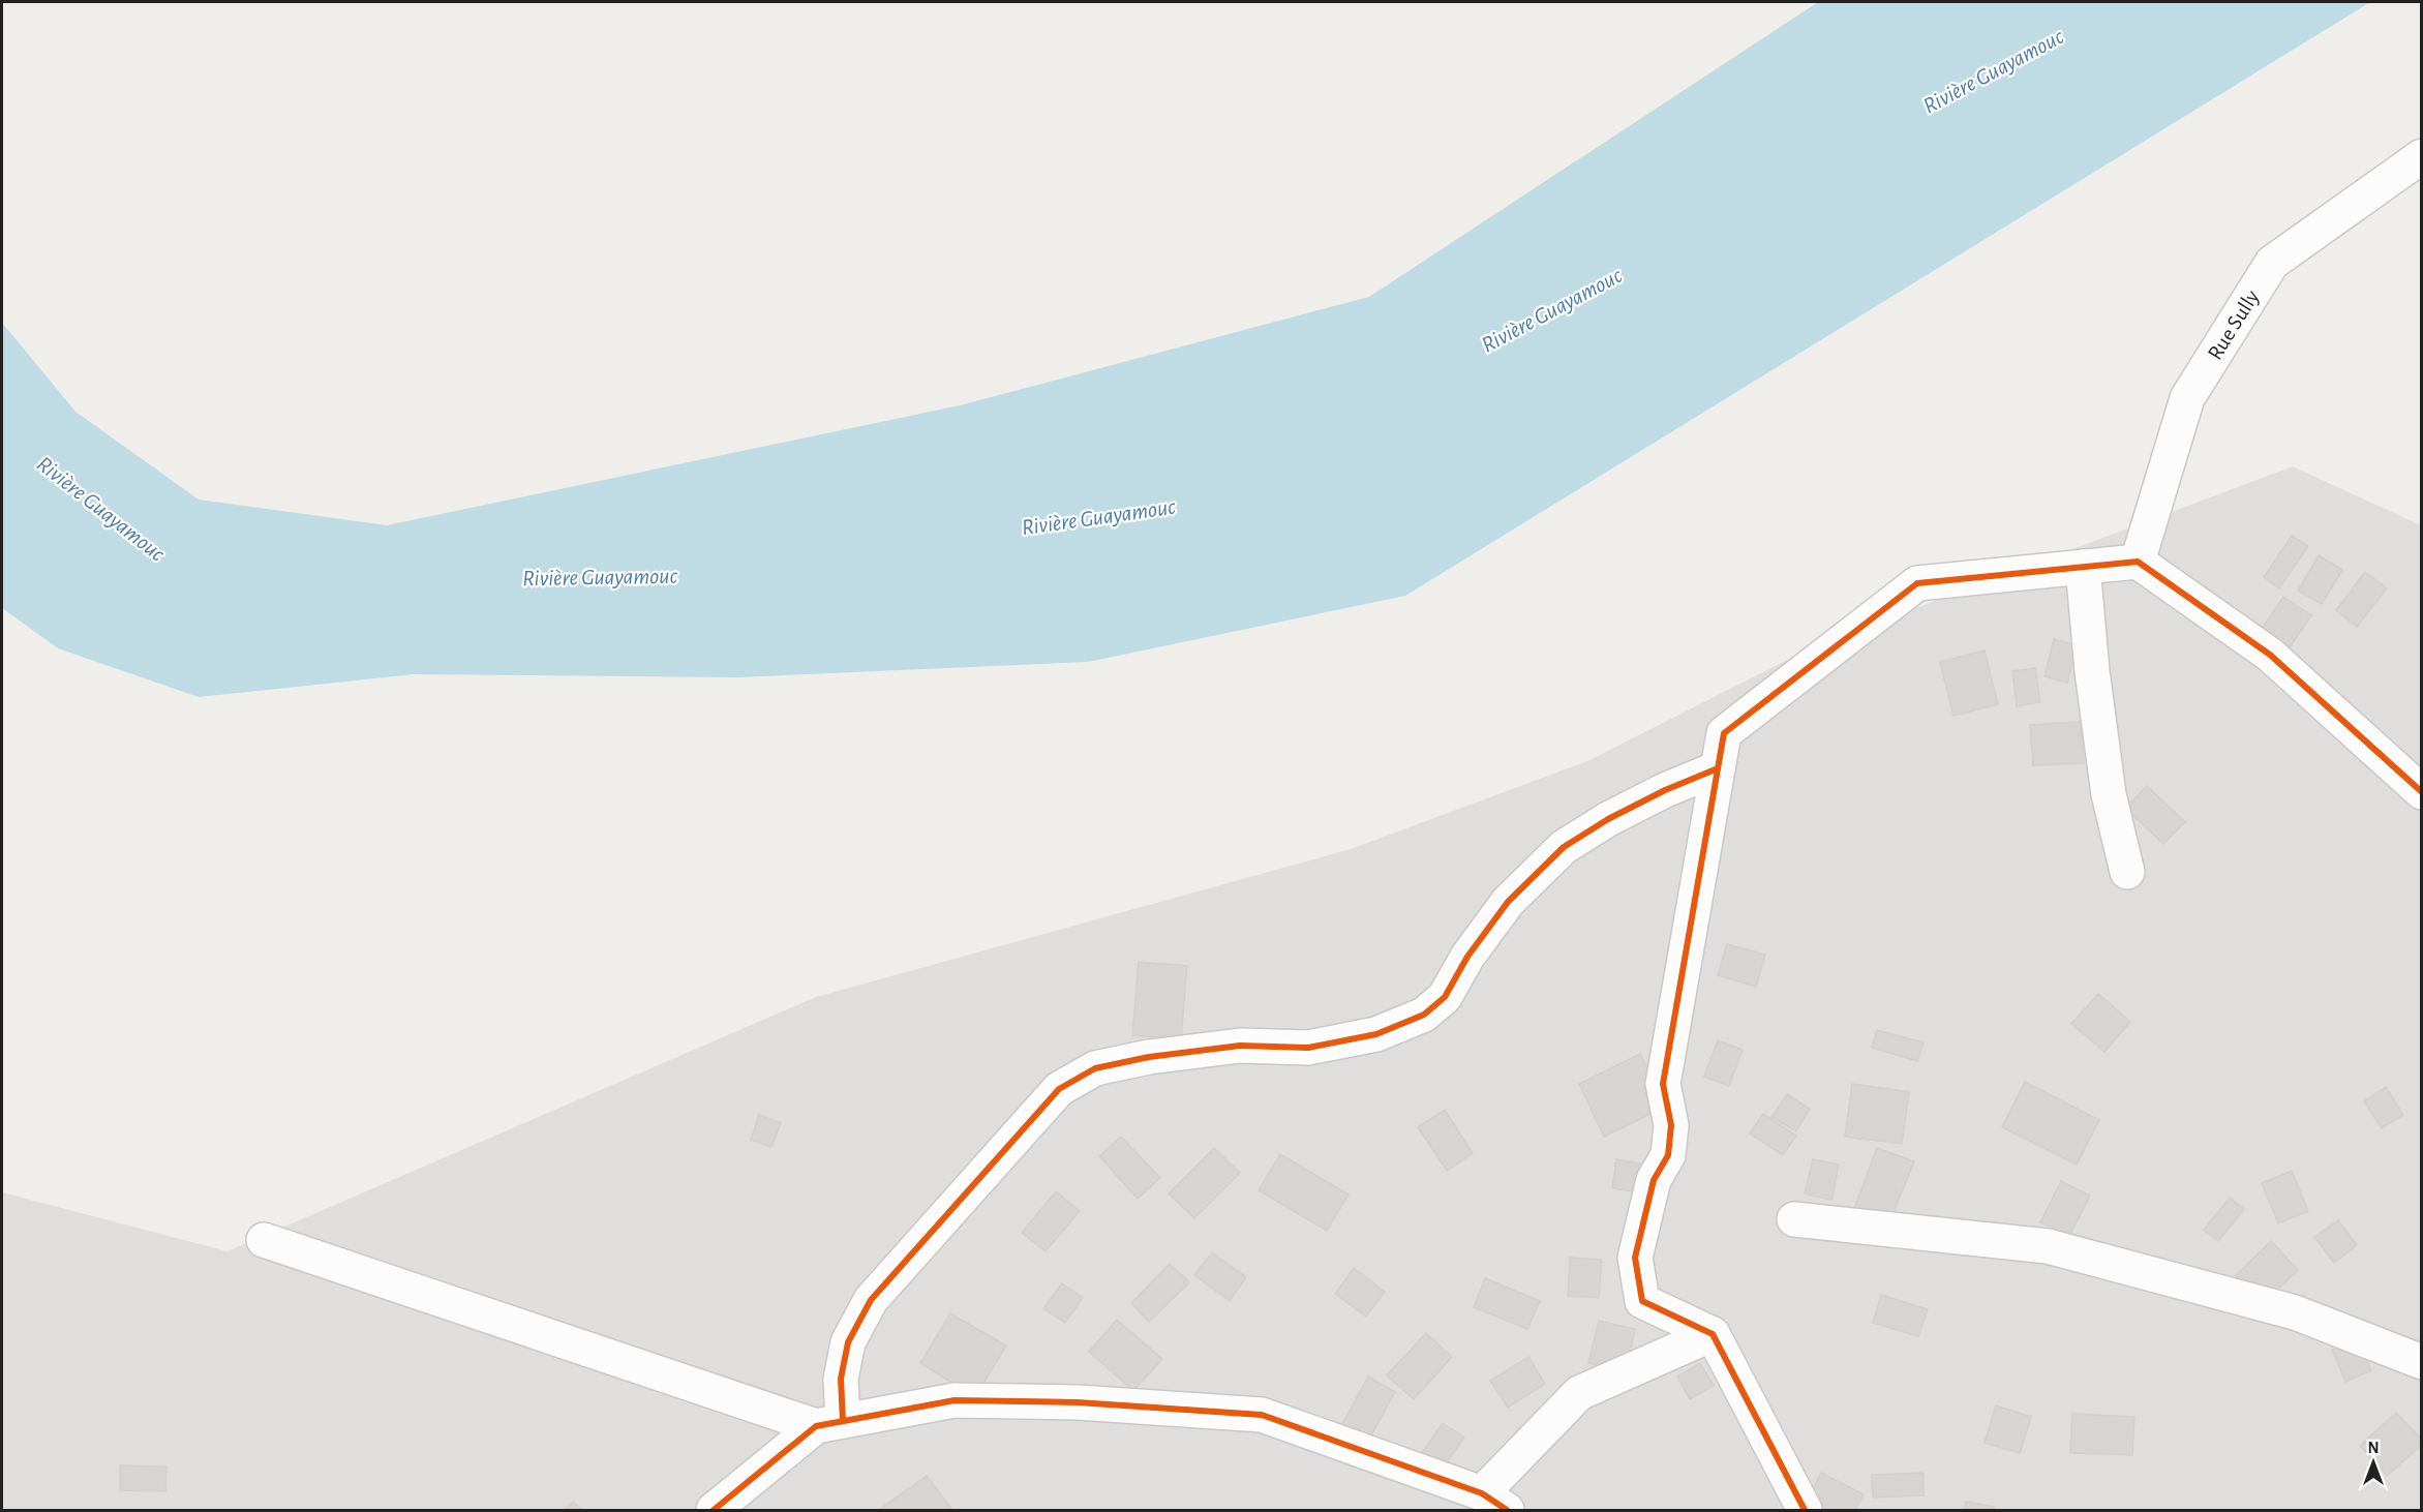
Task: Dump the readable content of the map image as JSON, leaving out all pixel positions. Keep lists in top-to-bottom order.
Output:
{
  "streets": {
    "street": ["Rue Sully"]
  },
  "water": ["Rivière Guayamouc"],
  "north": "top"
}
